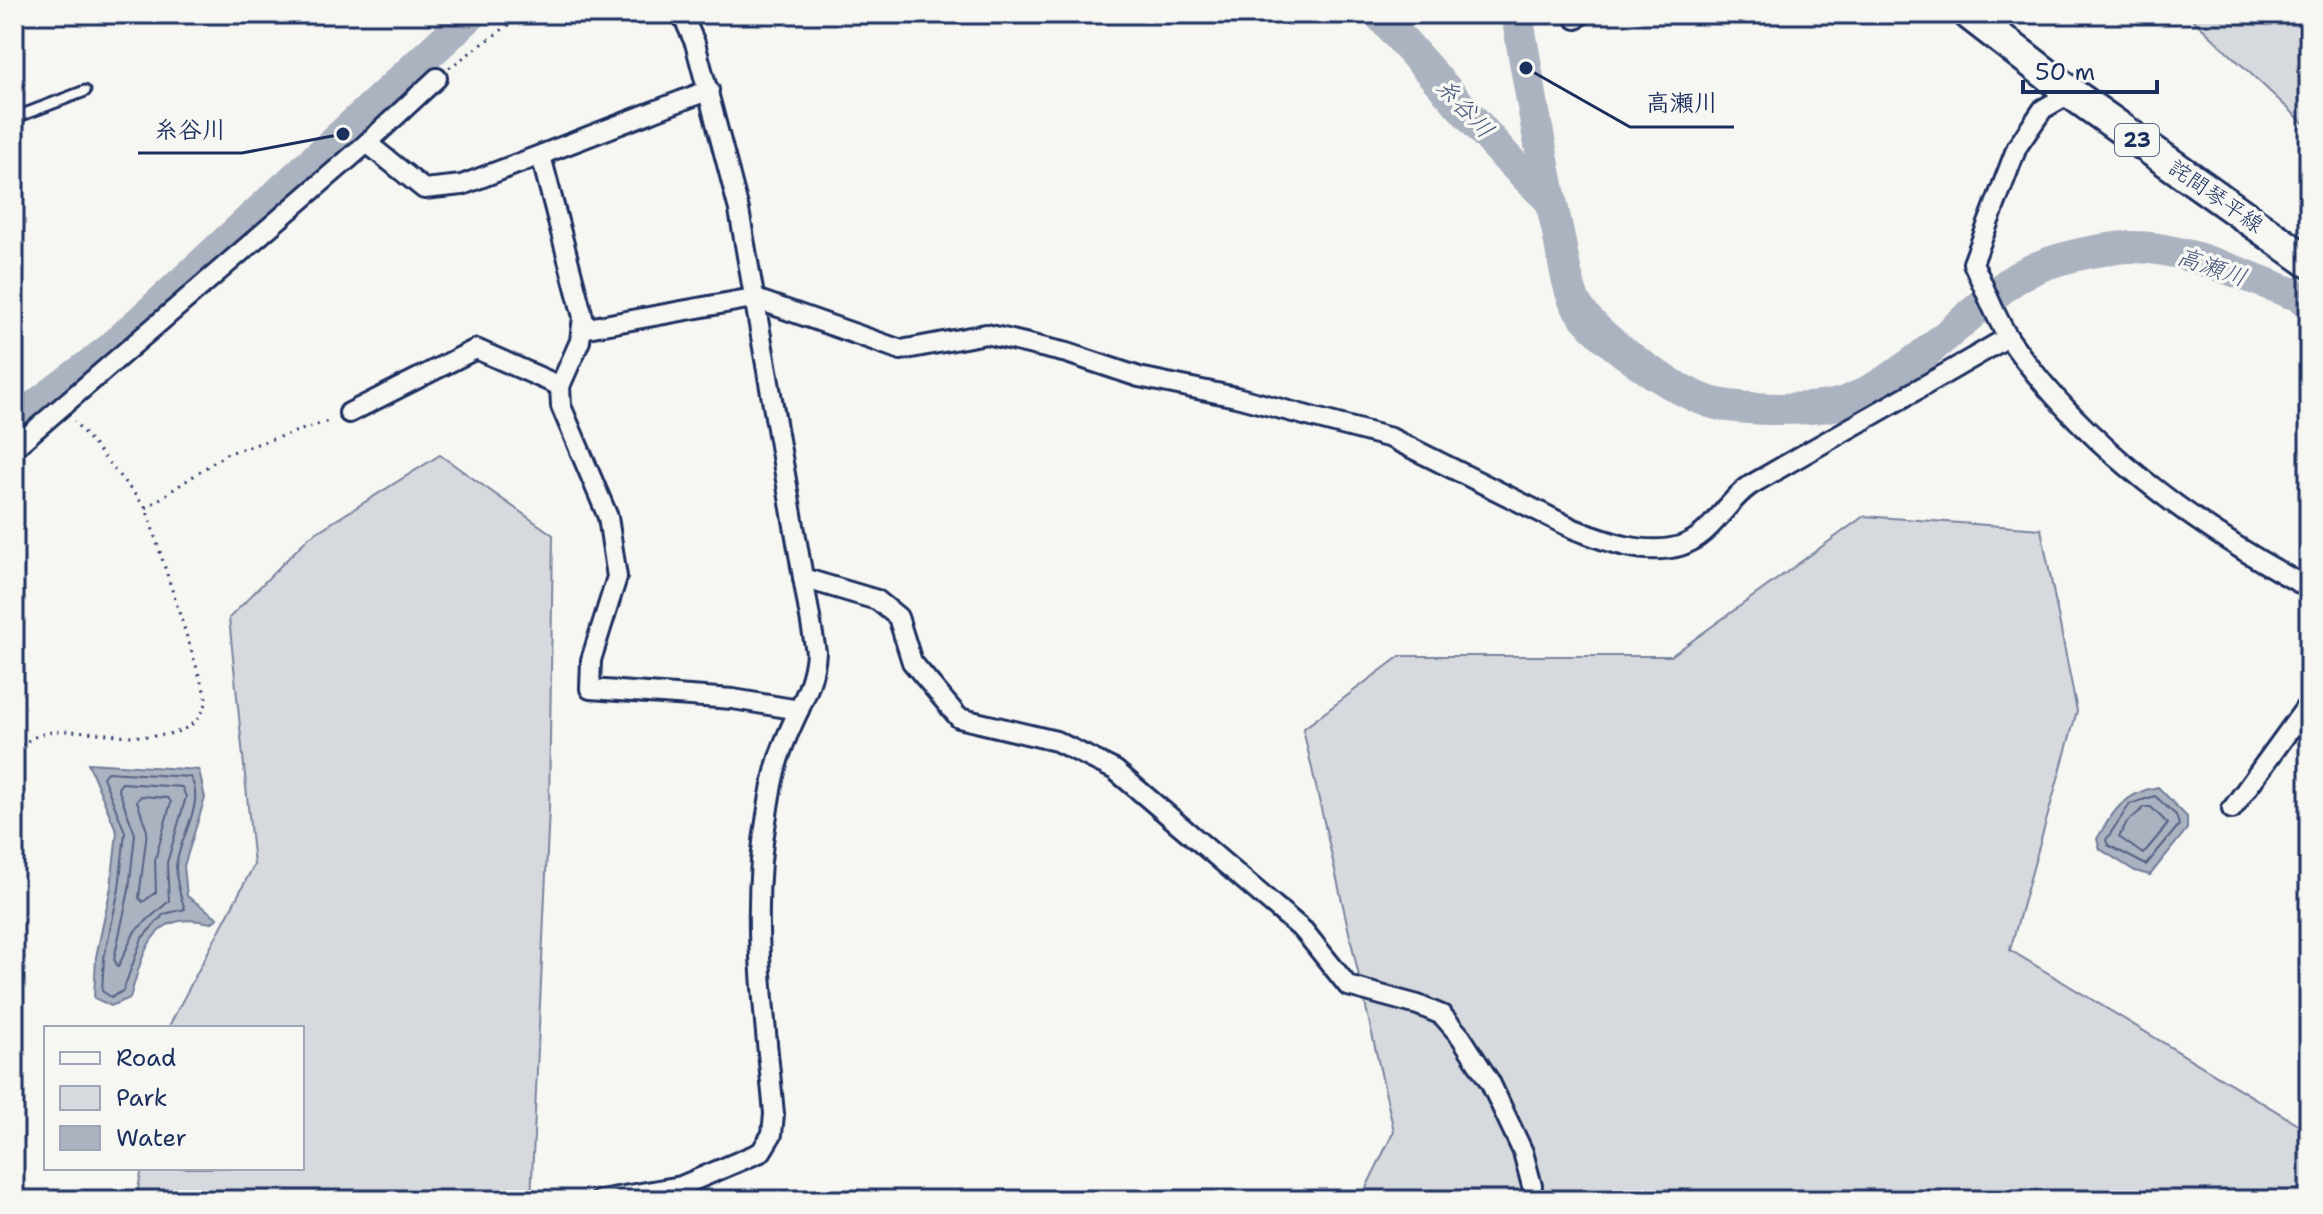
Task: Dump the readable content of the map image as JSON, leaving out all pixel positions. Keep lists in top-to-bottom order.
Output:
{
  "streets": {
    "main road": ["23", "詫間琴平線"]
  },
  "water": ["糸谷川", "高瀬川"],
  "places": ["高瀬川", "糸谷川"],
  "legend": ["Road", "Park", "Water"],
  "scale_bar": "50 m"
}
